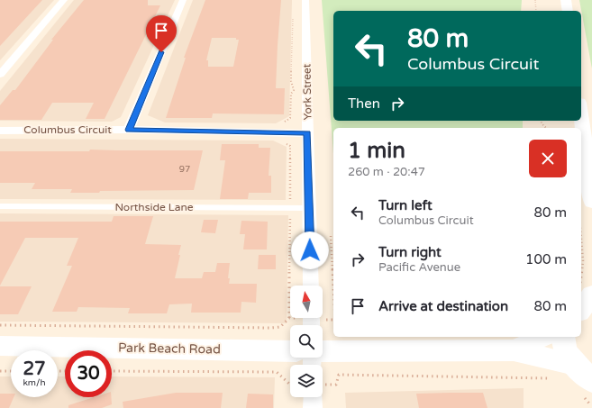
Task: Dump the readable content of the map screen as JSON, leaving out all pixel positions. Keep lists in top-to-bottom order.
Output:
{
  "streets": {
    "street": ["York Street", "Columbus Circuit", "Park Beach Road"],
    "lane": ["Northside Lane"]
  },
  "crossings": [
    ["York Street", "Columbus Circuit"],
    ["York Street", "Northside Lane"]
  ],
  "house_numbers": ["97"],
  "north": "top",
  "page": {
    "turn": ["80 m", "Columbus Circuit"],
    "then": "Then",
    "heading": ["1 min", "260 m · 20:47"],
    "list": [
      {
        "name": "Turn left",
        "note": "Columbus Circuit",
        "value": "80 m"
      },
      {
        "name": "Turn right",
        "note": "Pacific Avenue",
        "value": "100 m"
      },
      {
        "name": "Arrive at destination",
        "value": "80 m"
      }
    ],
    "speed": "27 km/h",
    "limit": "30"
  }
}
